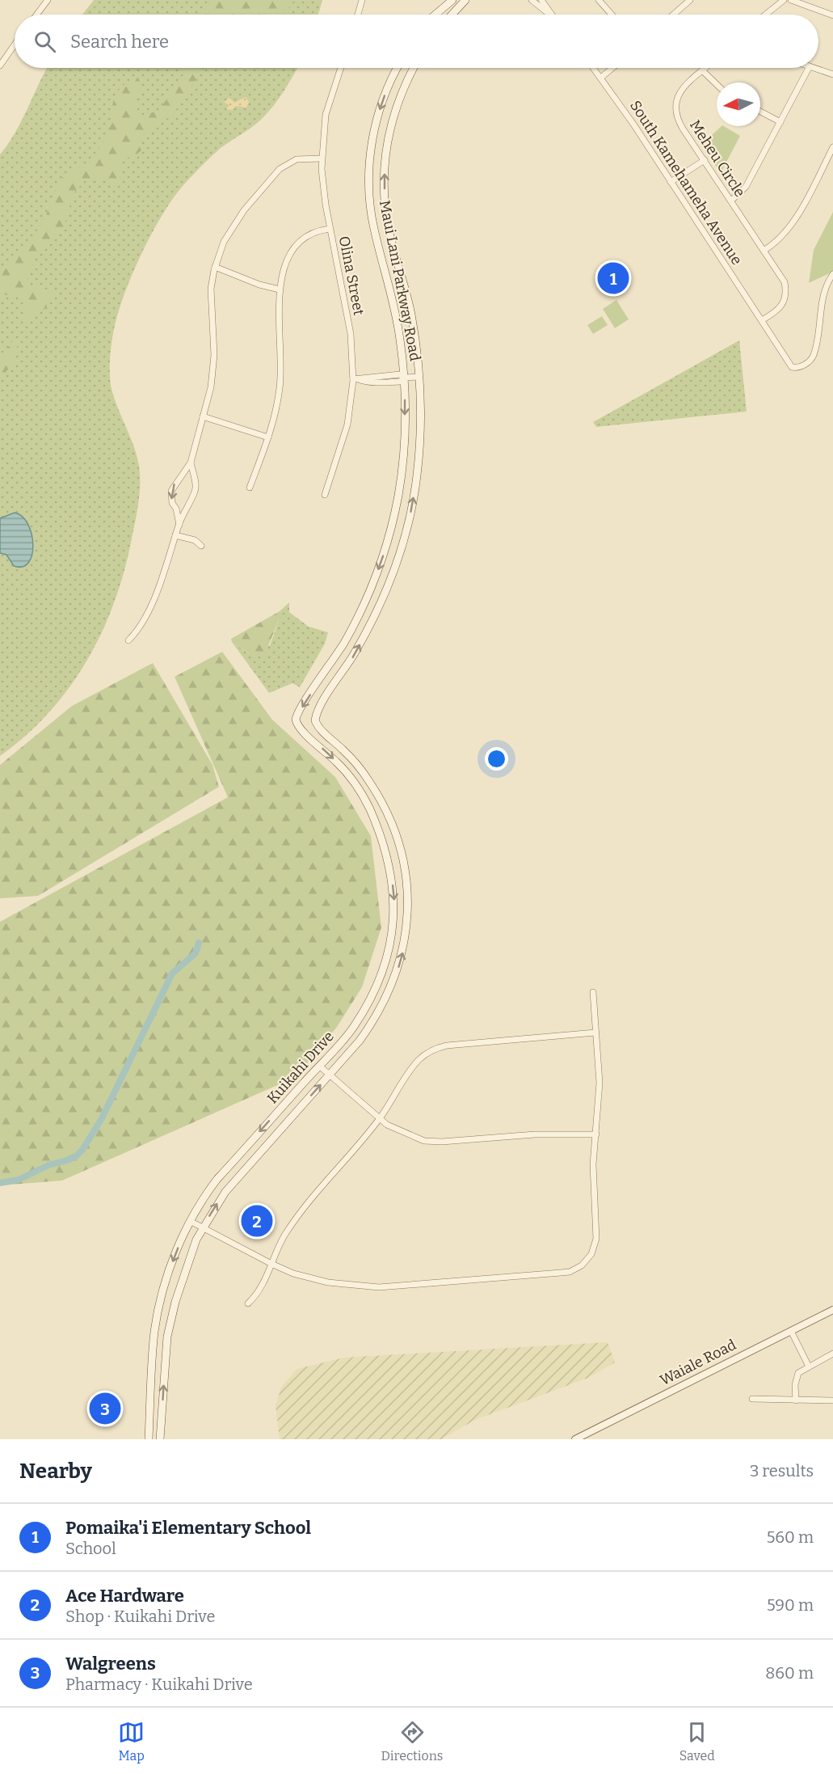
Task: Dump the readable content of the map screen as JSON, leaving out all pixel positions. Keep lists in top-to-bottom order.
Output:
{
  "streets": {
    "main road": ["Maui Lani Parkway Road", "Kuikahi Drive"],
    "street": [
      "Meheu Circle",
      "South Kamehameha Avenue",
      "Olina Street",
      "Waiale Road"
    ]
  },
  "crossings": [
    ["Meheu Circle", "South Kamehameha Avenue"],
    ["Maui Lani Parkway Road", "Kuikahi Drive"]
  ],
  "north": "left",
  "page": {
    "search": "Search here",
    "pins": ["1", "2", "3"],
    "heading": ["Nearby", "3 results"],
    "list": [
      {
        "mark": "1",
        "name": "Pomaika'i Elementary School",
        "note": "School",
        "value": "560 m"
      },
      {
        "mark": "2",
        "name": "Ace Hardware",
        "note": "Shop · Kuikahi Drive",
        "value": "590 m"
      },
      {
        "mark": "3",
        "name": "Walgreens",
        "note": "Pharmacy · Kuikahi Drive",
        "value": "860 m"
      }
    ],
    "nav": ["Map", "Directions", "Saved"]
  }
}
